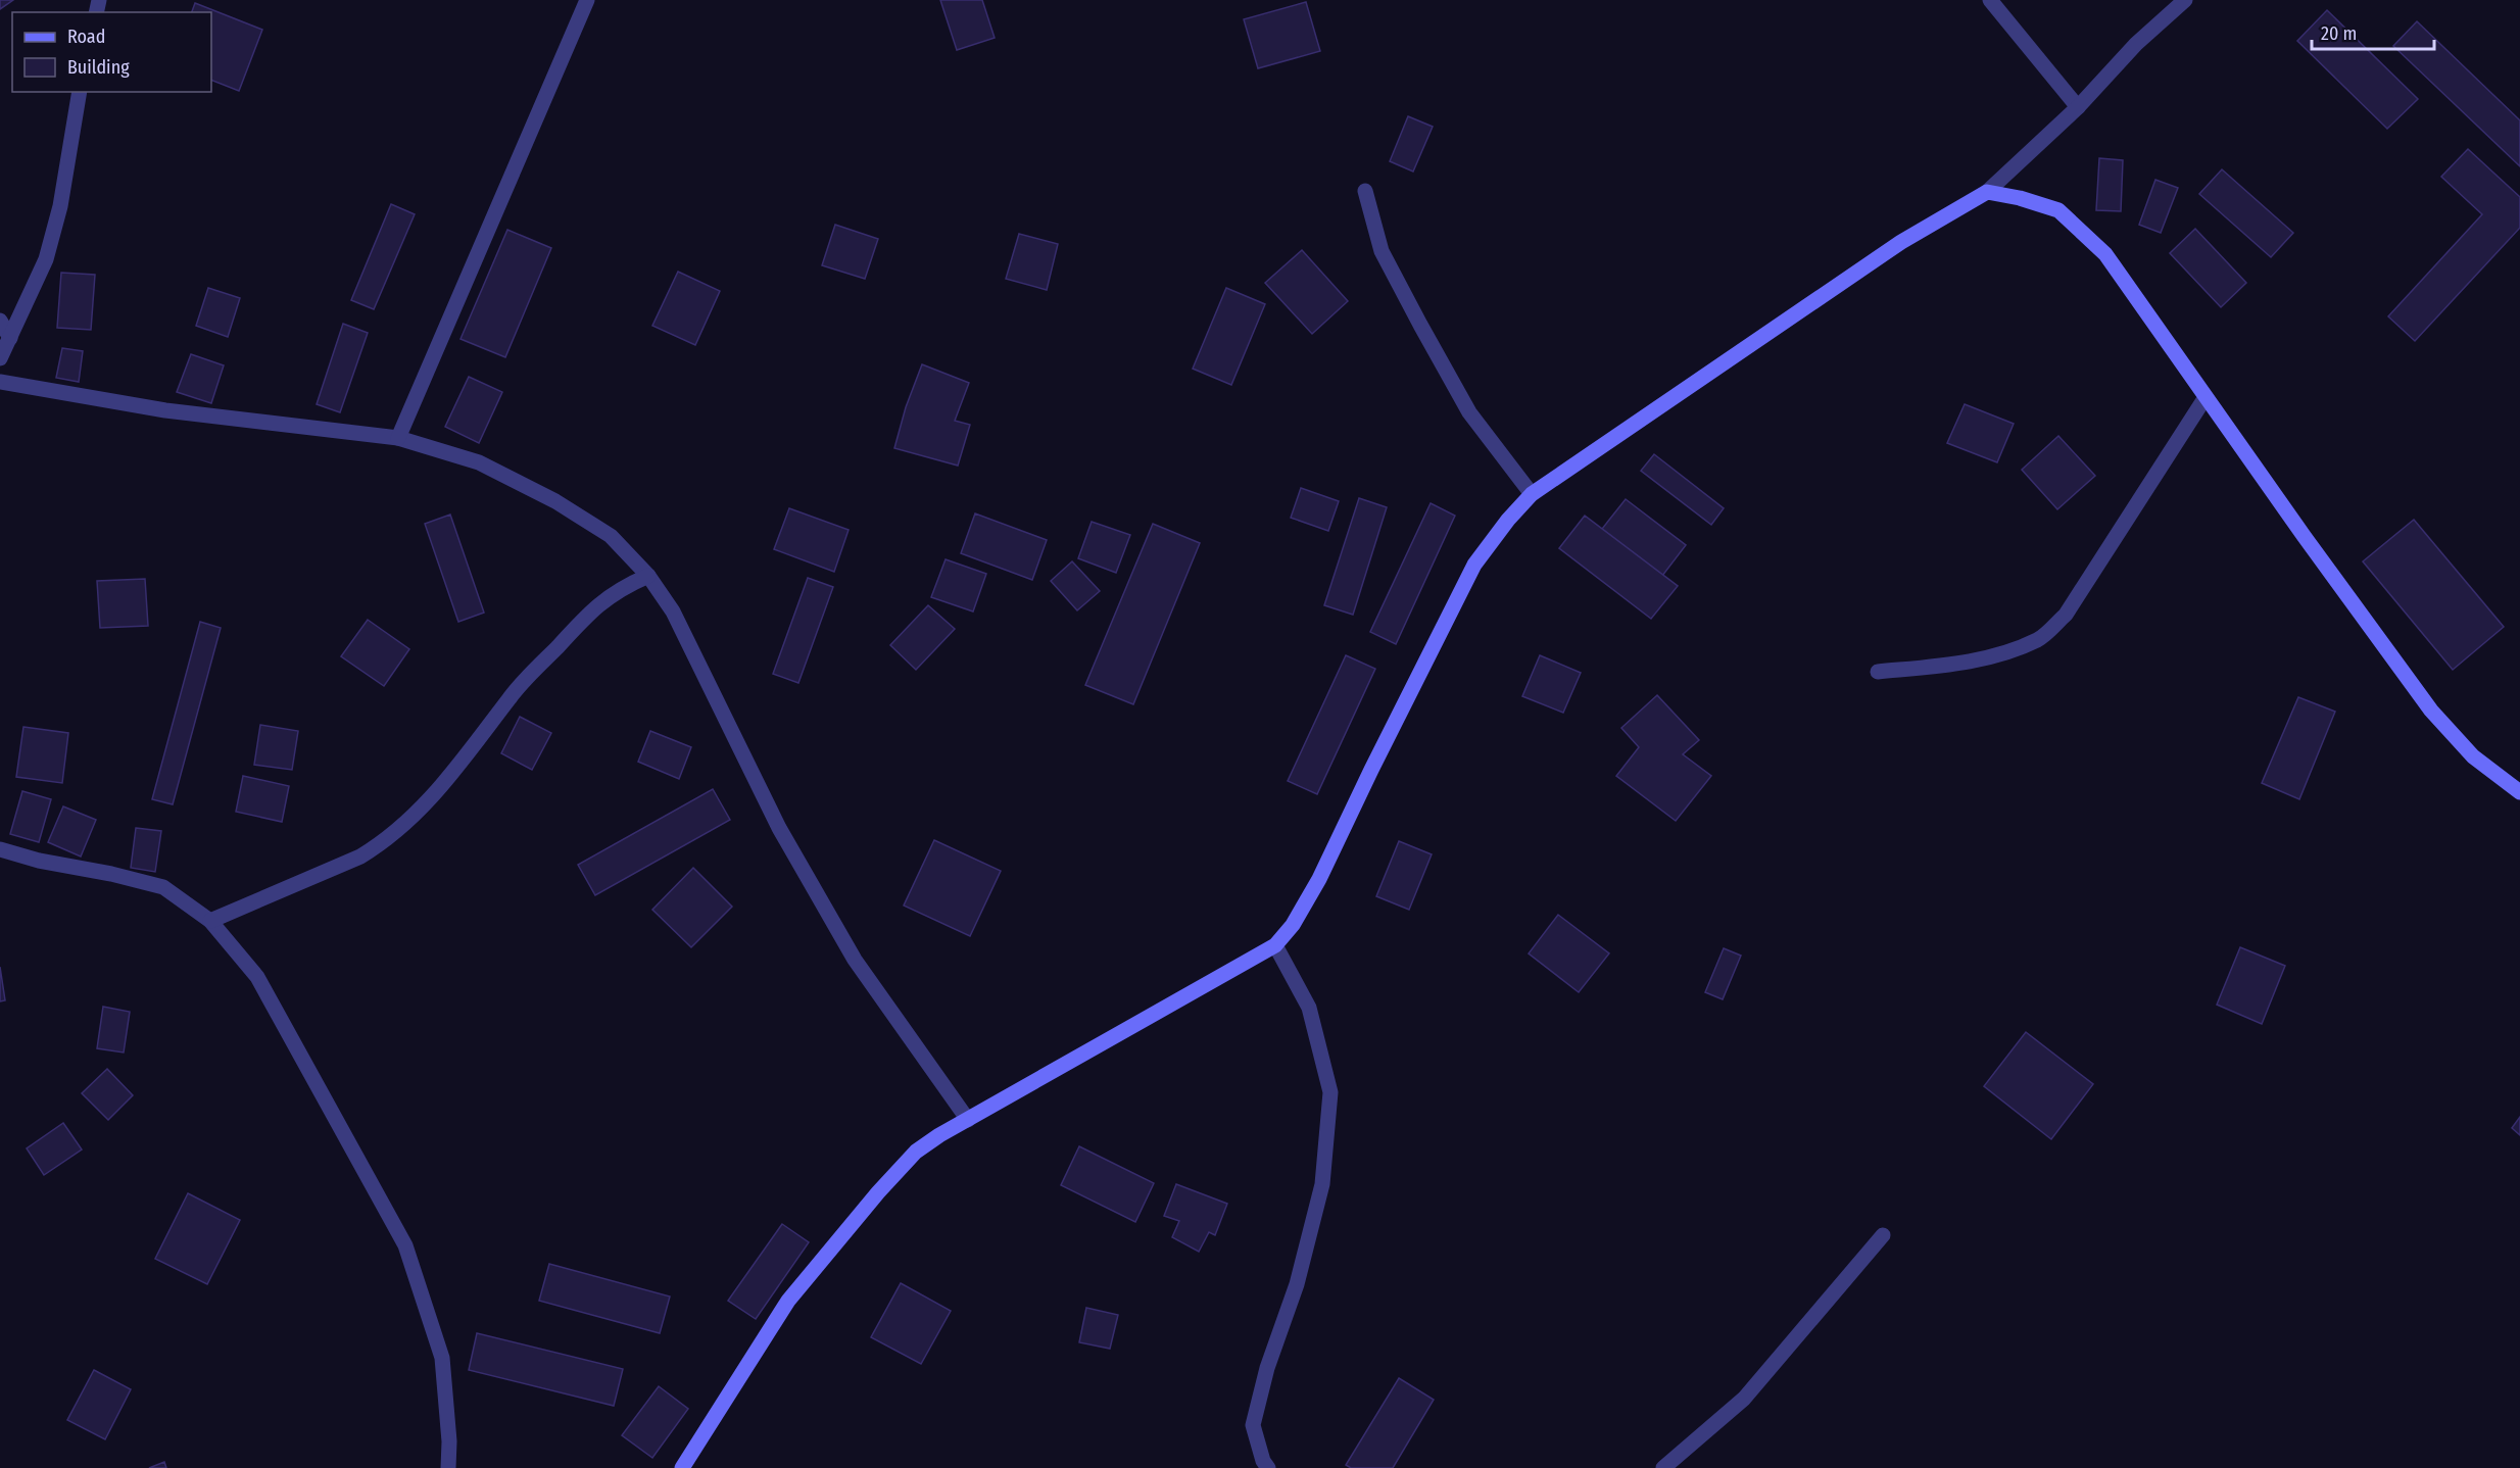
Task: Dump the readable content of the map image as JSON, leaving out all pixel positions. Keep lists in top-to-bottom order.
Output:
{
  "legend": ["Road", "Building"],
  "scale_bar": "20 m"
}
